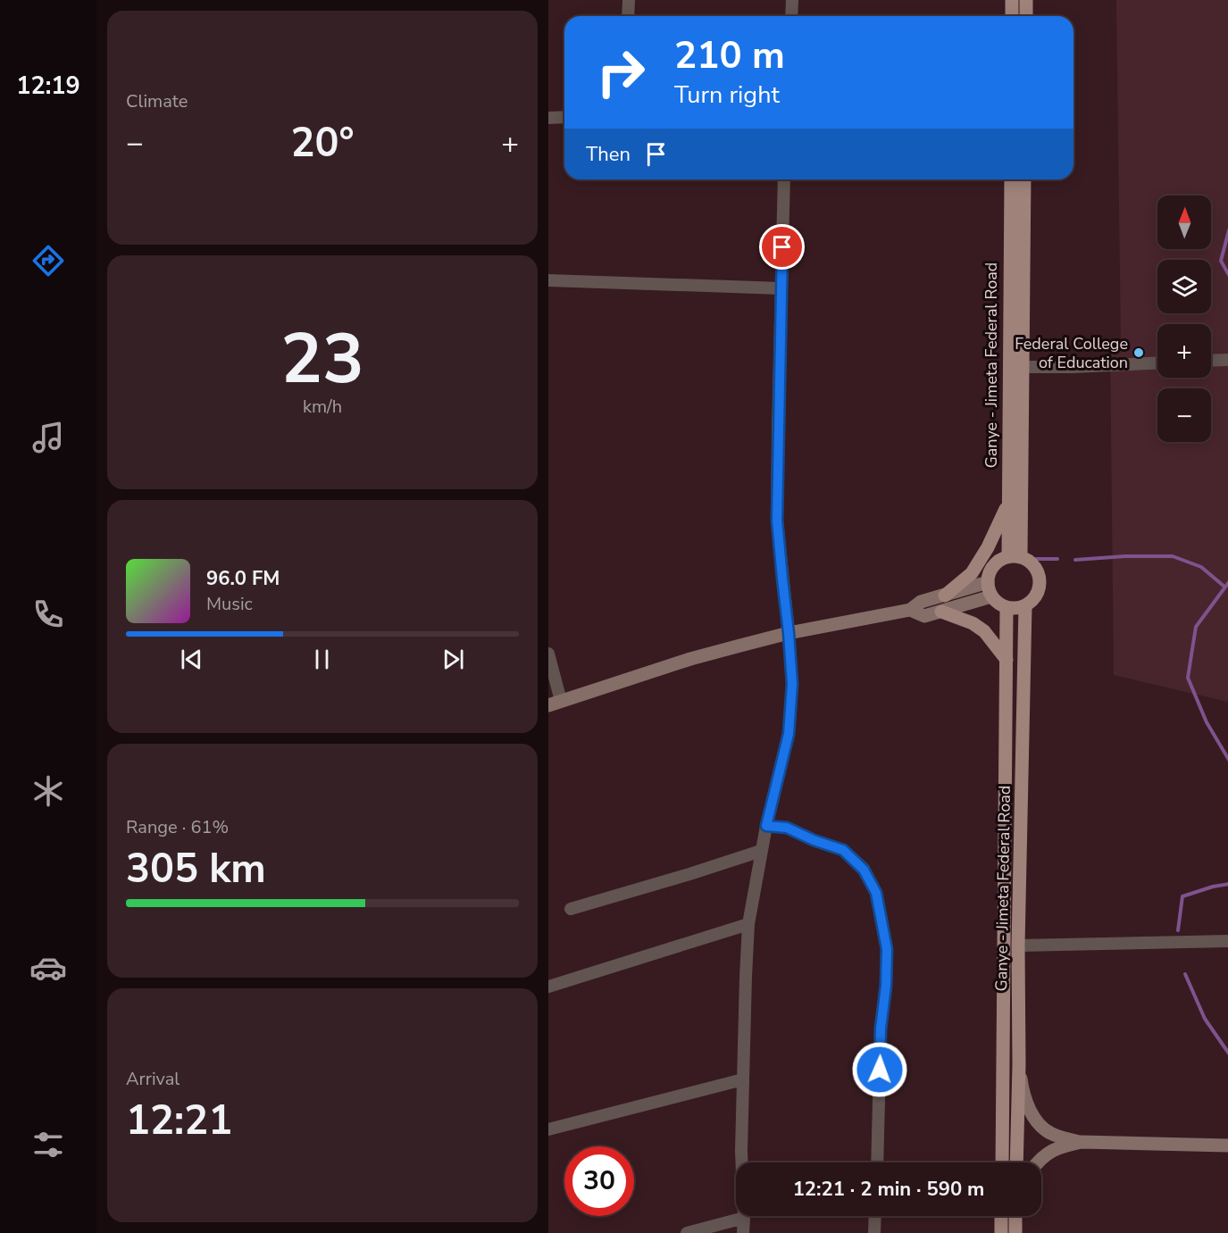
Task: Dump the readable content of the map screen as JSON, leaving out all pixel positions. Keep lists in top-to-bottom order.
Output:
{
  "streets": {
    "main road": ["Ganye - Jimeta Federal Road"]
  },
  "places": ["Federal College of Education"],
  "north": "top",
  "page": {
    "tabs": "12:19",
    "tile": [
      "Climate",
      ["23", "km/h"],
      ["Range · 61%", "305 km"],
      ["Arrival", "12:21"]
    ],
    "turn": ["210 m", "Turn right"],
    "heat": ["−", "20°", "+"],
    "then": "Then",
    "map_buttons": ["+", "−"],
    "song": ["96.0 FM", "Music"],
    "limit": "30",
    "trip": "12:21 · 2 min · 590 m"
  }
}
